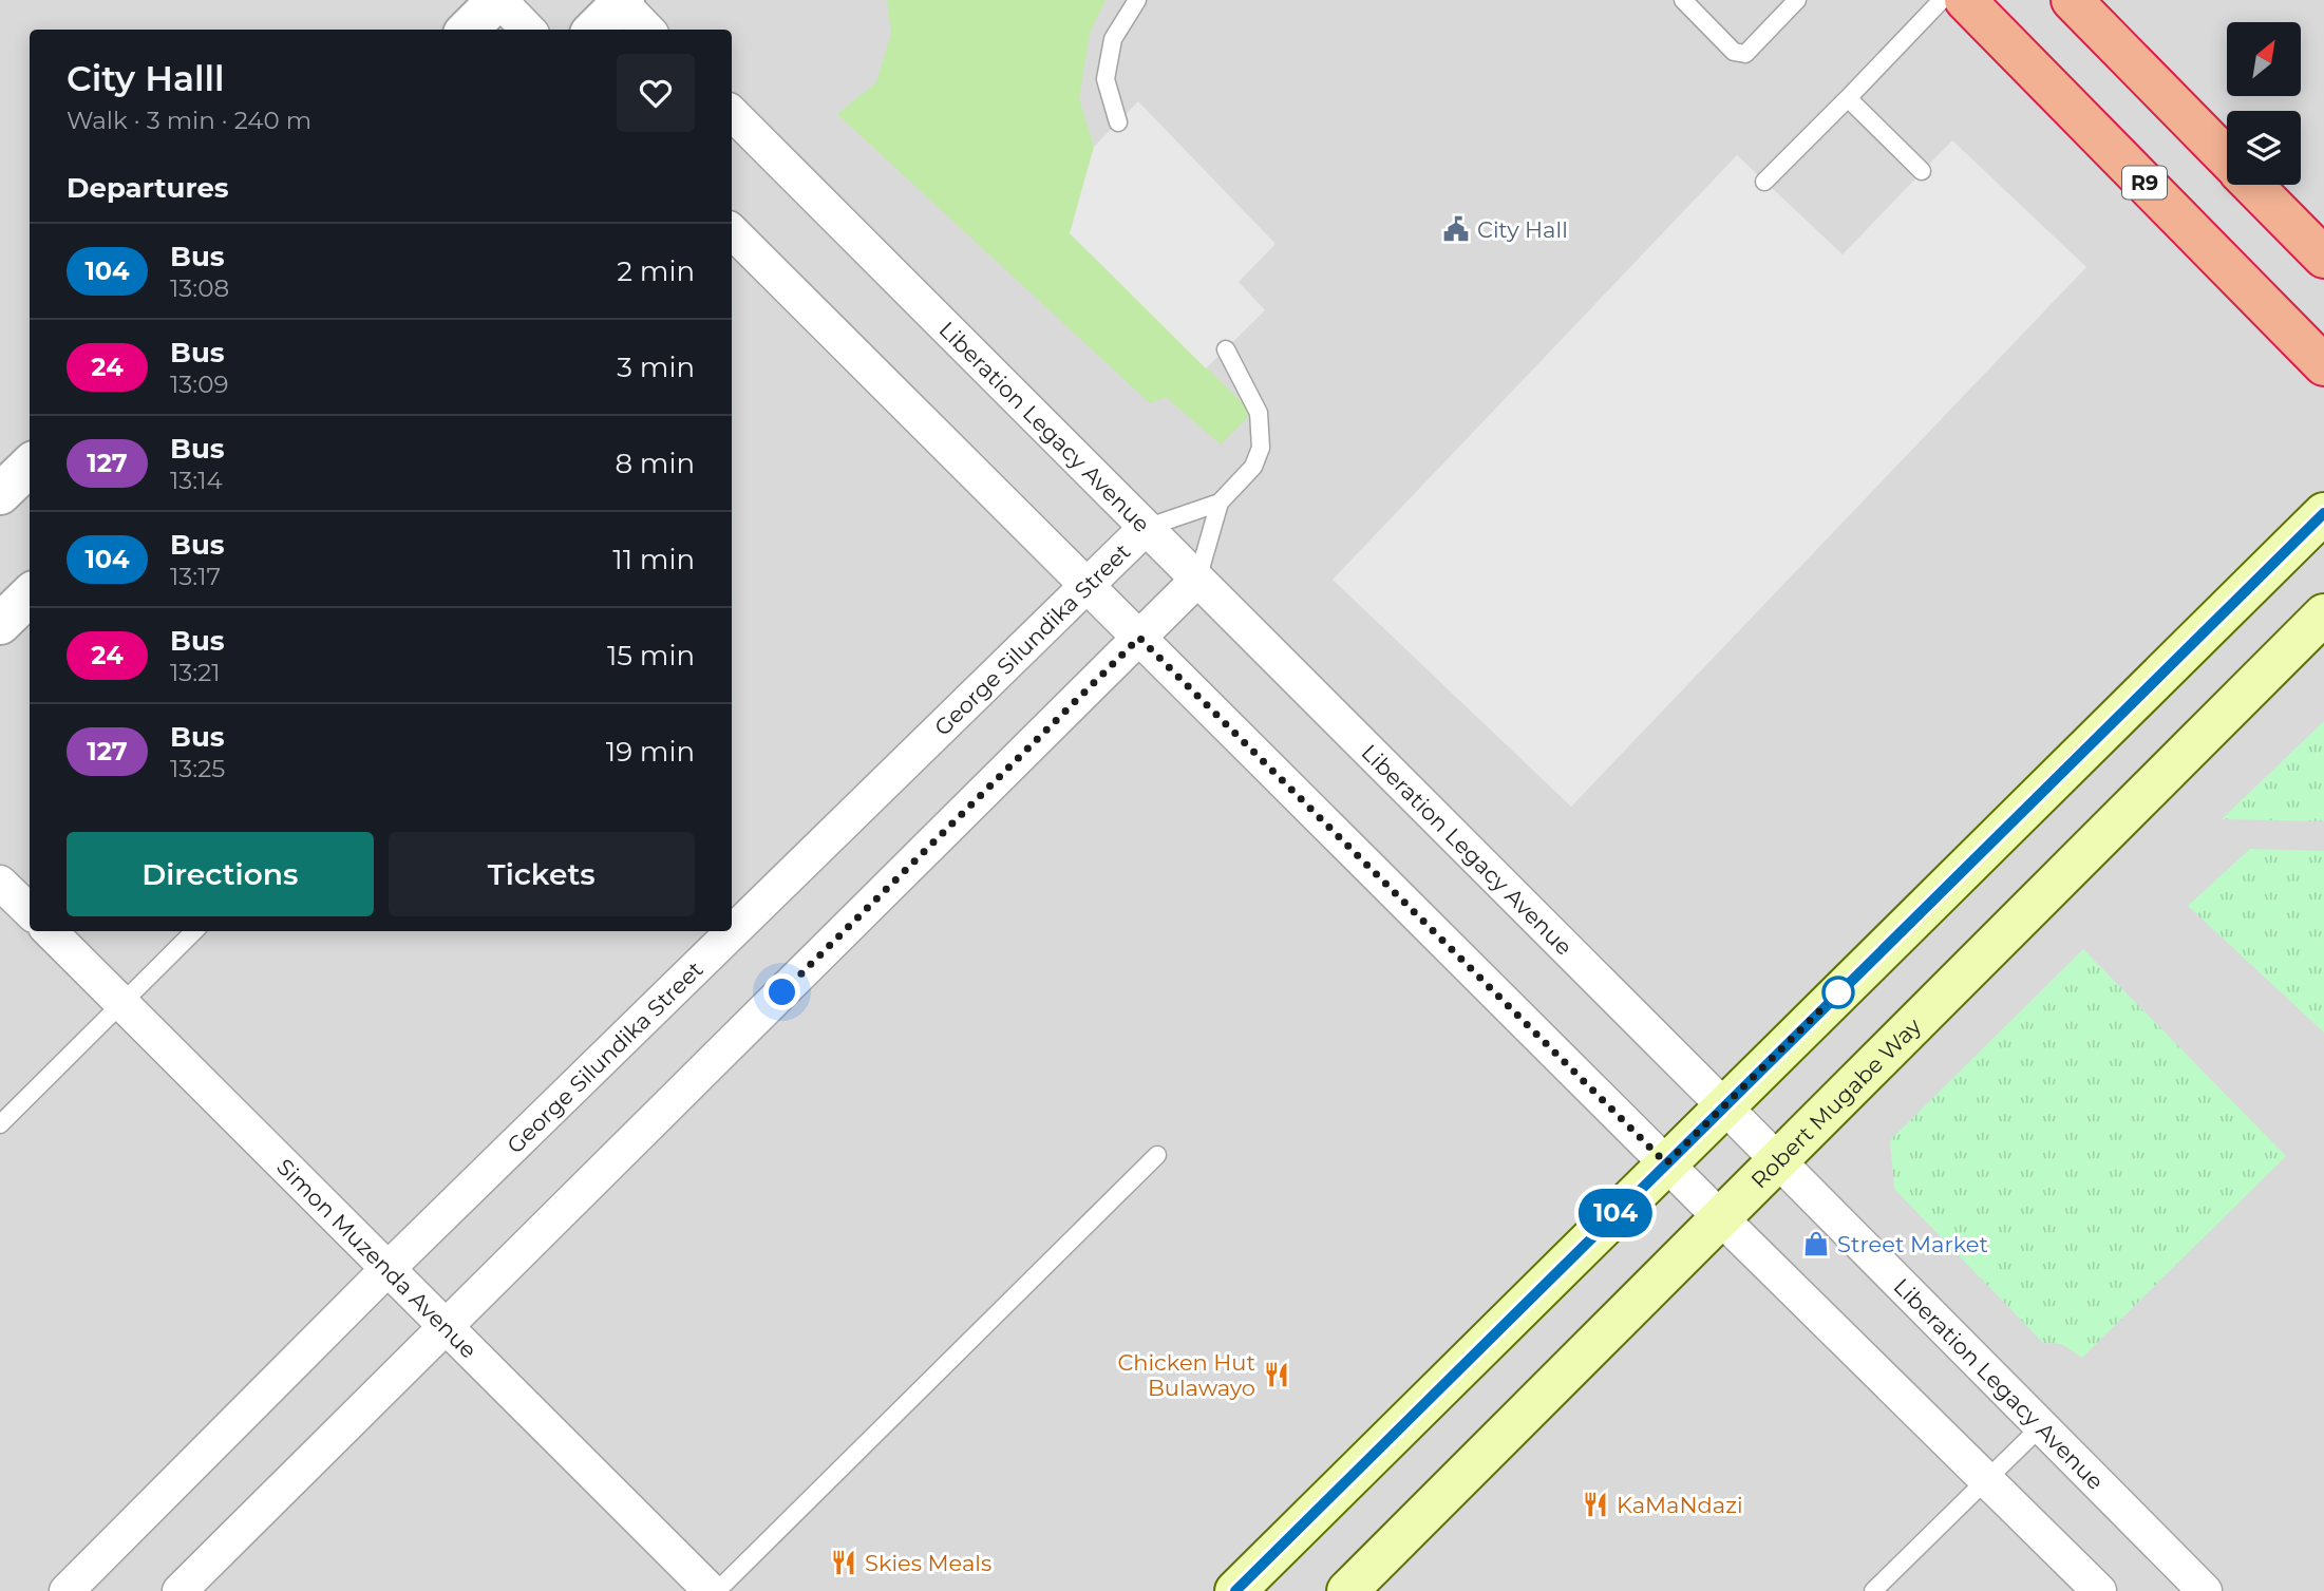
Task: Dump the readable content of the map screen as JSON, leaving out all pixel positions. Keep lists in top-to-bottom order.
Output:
{
  "streets": {
    "highway": ["R9"],
    "main road": ["Robert Mugabe Way"],
    "street": ["Liberation Legacy Avenue", "George Silundika Street", "Simon Muzenda Avenue"]
  },
  "crossings": [
    ["Liberation Legacy Avenue", "George Silundika Street"],
    ["Liberation Legacy Avenue", "Robert Mugabe Way"],
    ["George Silundika Street", "Simon Muzenda Avenue"]
  ],
  "places": {
    "public building": ["City Hall"],
    "shop": ["Street Market"],
    "restaurant": ["Chicken Hut Bulawayo", "KaMaNdazi", "Skies Meals"]
  },
  "lines": ["bus line 104"],
  "north": "top right",
  "page": {
    "on_map": "104",
    "heading": [
      ["City Halll", "Walk · 3 min · 240 m"],
      "Departures"
    ],
    "list": [
      {
        "mark": "104",
        "name": "Bus",
        "note": "13:08",
        "value": "2 min"
      },
      {
        "mark": "24",
        "name": "Bus",
        "note": "13:09",
        "value": "3 min"
      },
      {
        "mark": "127",
        "name": "Bus",
        "note": "13:14",
        "value": "8 min"
      },
      {
        "mark": "104",
        "name": "Bus",
        "note": "13:17",
        "value": "11 min"
      },
      {
        "mark": "24",
        "name": "Bus",
        "note": "13:21",
        "value": "15 min"
      },
      {
        "mark": "127",
        "name": "Bus",
        "note": "13:25",
        "value": "19 min"
      }
    ],
    "buttons": ["Directions", "Tickets"]
  }
}
